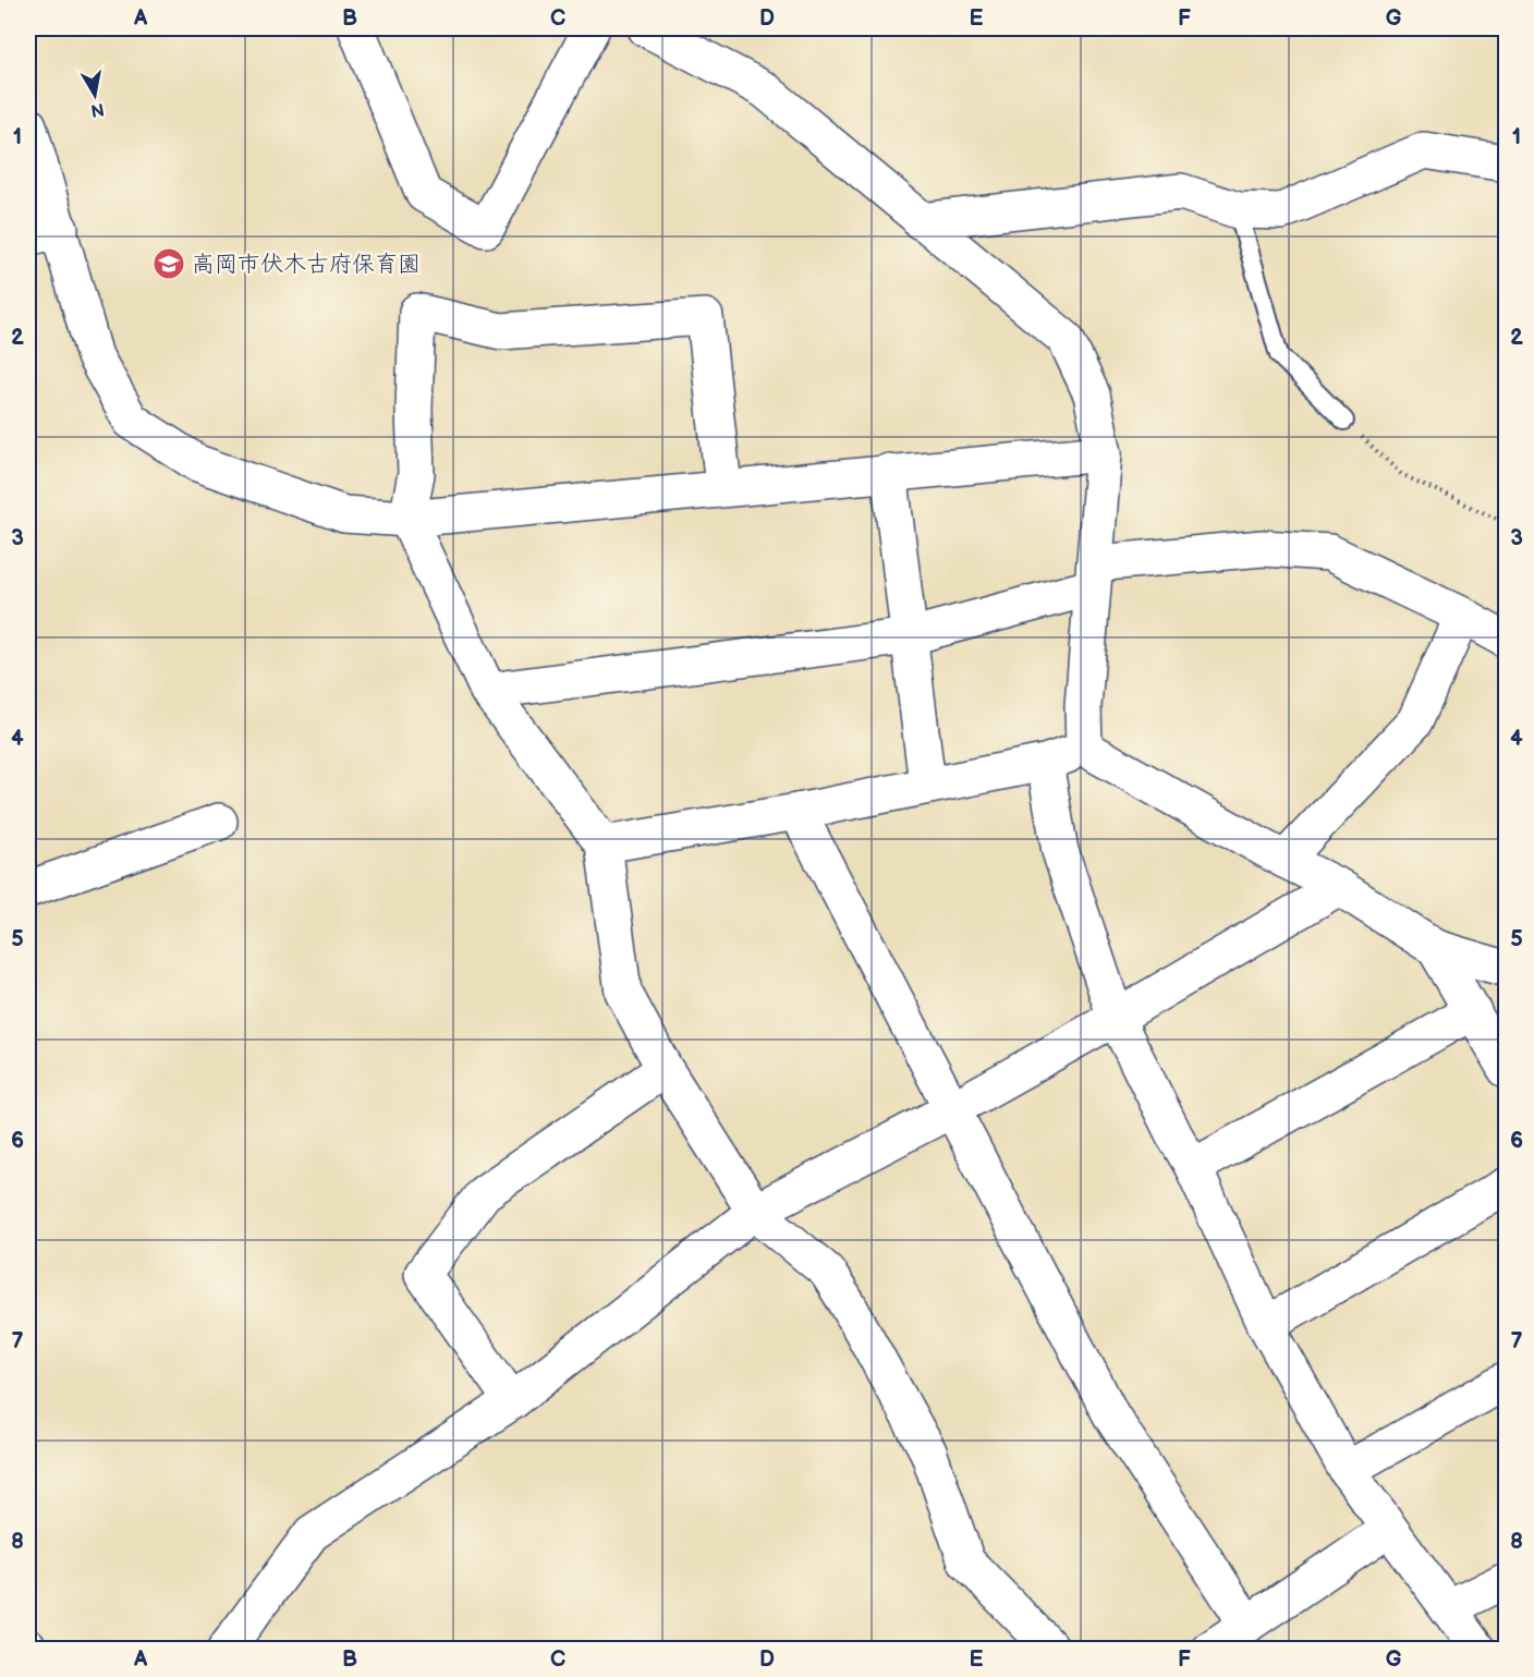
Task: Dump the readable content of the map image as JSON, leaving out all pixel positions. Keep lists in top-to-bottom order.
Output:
{
  "places": {
    "school or university": ["高岡市伏木古府保育園"]
  },
  "north": "bottom",
  "grid": {
    "columns": [
      "A",
      "B",
      "C",
      "D",
      "E",
      "F",
      "G"
    ],
    "rows": [
      "1",
      "2",
      "3",
      "4",
      "5",
      "6",
      "7",
      "8"
    ]
  }
}
